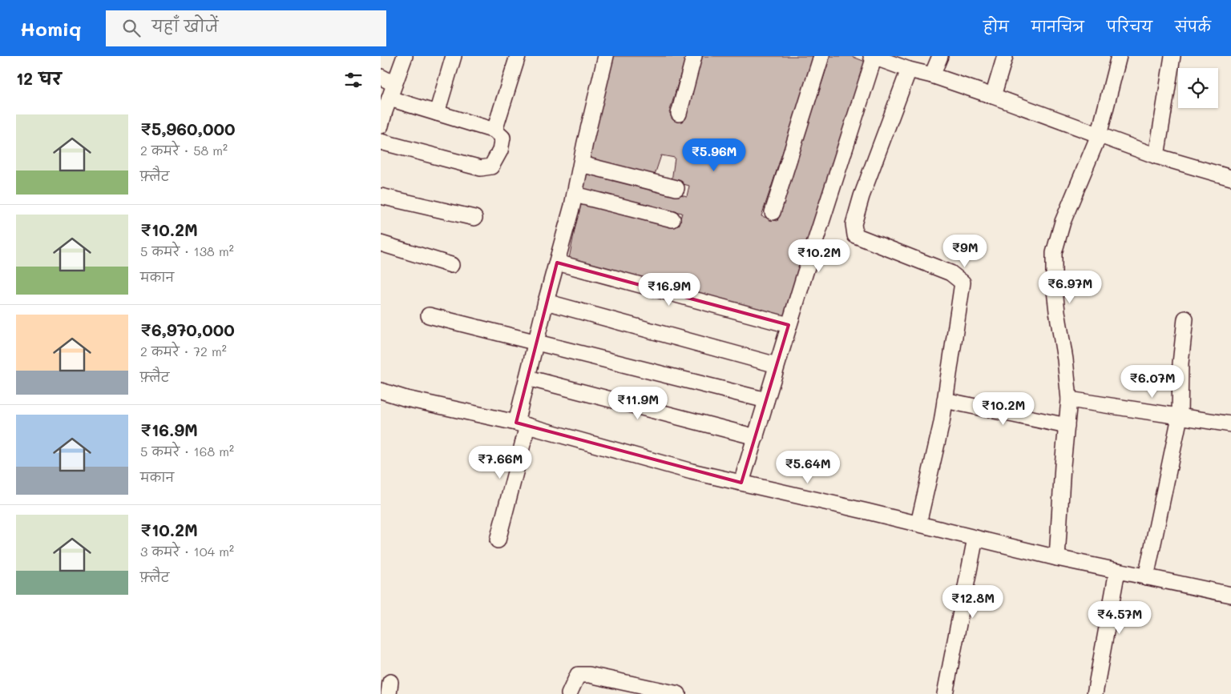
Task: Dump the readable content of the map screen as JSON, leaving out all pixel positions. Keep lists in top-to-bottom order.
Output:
{
  "page": {
    "header": "Homiq",
    "search": "यहाँ खोजें",
    "nav": [
      "होम",
      "मानचित्र",
      "परिचय",
      "संपर्क"
    ],
    "heading": "12 घर",
    "list": [
      {
        "name": "₹5,960,000",
        "note": "2 कमरे · 58 m² · फ़्लैट"
      },
      {
        "name": "₹10.2M",
        "note": "5 कमरे · 138 m² · मकान"
      },
      {
        "name": "₹6,970,000",
        "note": "2 कमरे · 72 m² · फ़्लैट"
      },
      {
        "name": "₹16.9M",
        "note": "5 कमरे · 168 m² · मकान"
      },
      {
        "name": "₹10.2M",
        "note": "3 कमरे · 104 m² · फ़्लैट"
      }
    ],
    "price": [
      "₹5.96M",
      "₹9M",
      "₹10.2M",
      "₹6.97M",
      "₹16.9M",
      "₹6.07M",
      "₹11.9M",
      "₹10.2M",
      "₹7.66M",
      "₹5.64M",
      "₹12.8M",
      "₹4.57M"
    ]
  }
}
